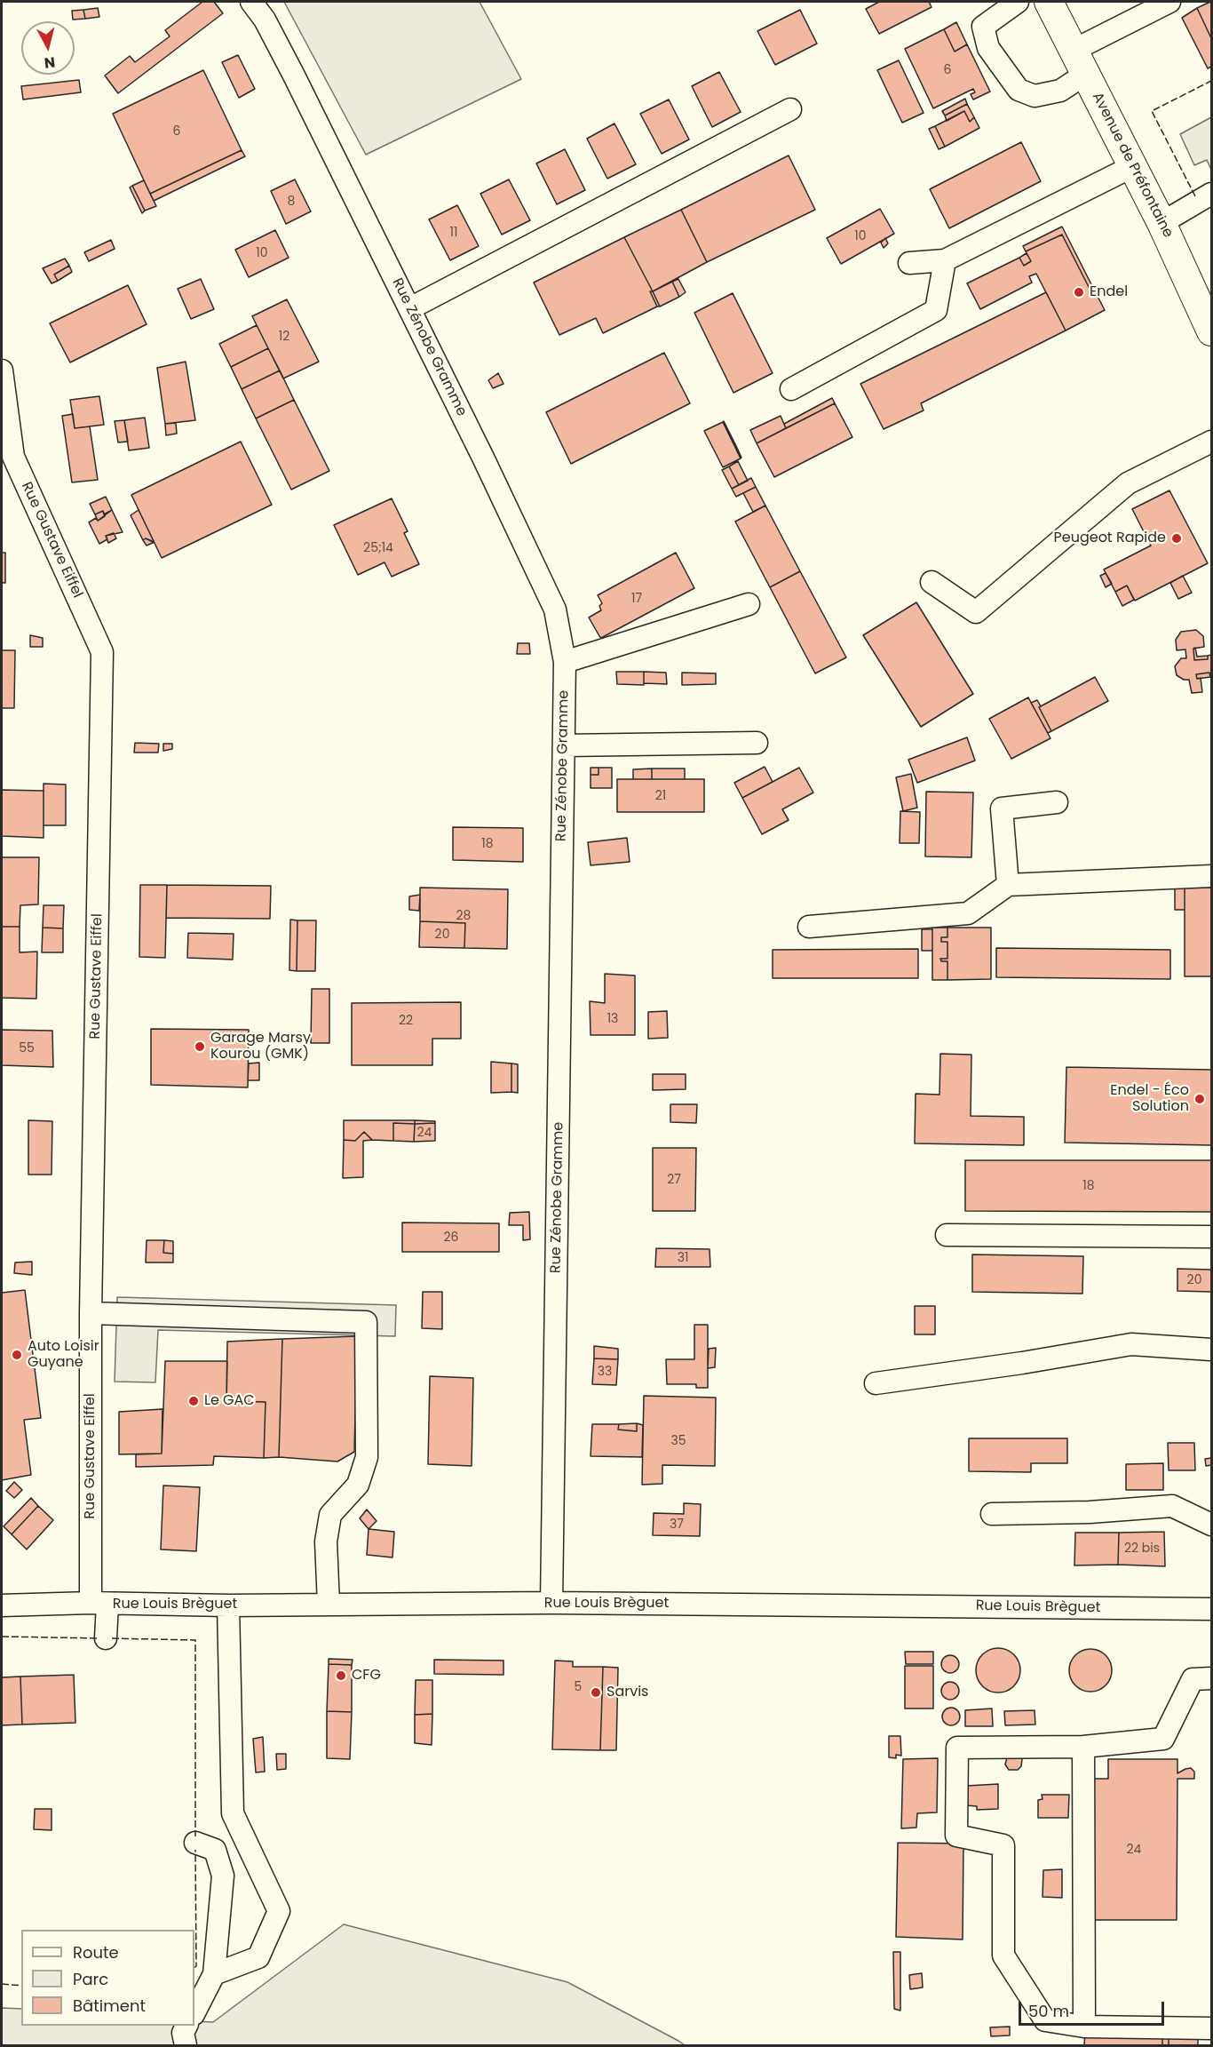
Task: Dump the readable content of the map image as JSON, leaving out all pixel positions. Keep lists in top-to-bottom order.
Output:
{
  "streets": {
    "main road": ["Avenue de Préfontaine"],
    "street": ["Rue Zénobe Gramme", "Rue Gustave Eiffel", "Rue Louis Brèguet"]
  },
  "crossings": [
    ["Rue Zénobe Gramme", "Rue Louis Brèguet"],
    ["Rue Gustave Eiffel", "Rue Louis Brèguet"]
  ],
  "places": [
    "Endel",
    "Peugeot Rapide",
    "Garage Marsy Kourou (GMK)",
    "Endel - Éco Solution",
    "Auto Loisir Guyane",
    "Le GAC",
    "CFG",
    "Sarvis"
  ],
  "house_numbers": [
    "6",
    "6",
    "8",
    "11",
    "10",
    "10",
    "12",
    "25;14",
    "17",
    "21",
    "18",
    "28",
    "20",
    "13",
    "22",
    "55",
    "24",
    "27",
    "18",
    "26",
    "31",
    "20",
    "33",
    "35",
    "37",
    "22 bis",
    "5",
    "24"
  ],
  "legend": ["Route", "Parc", "Bâtiment"],
  "scale_bar": "50 m",
  "north": "bottom"
}
